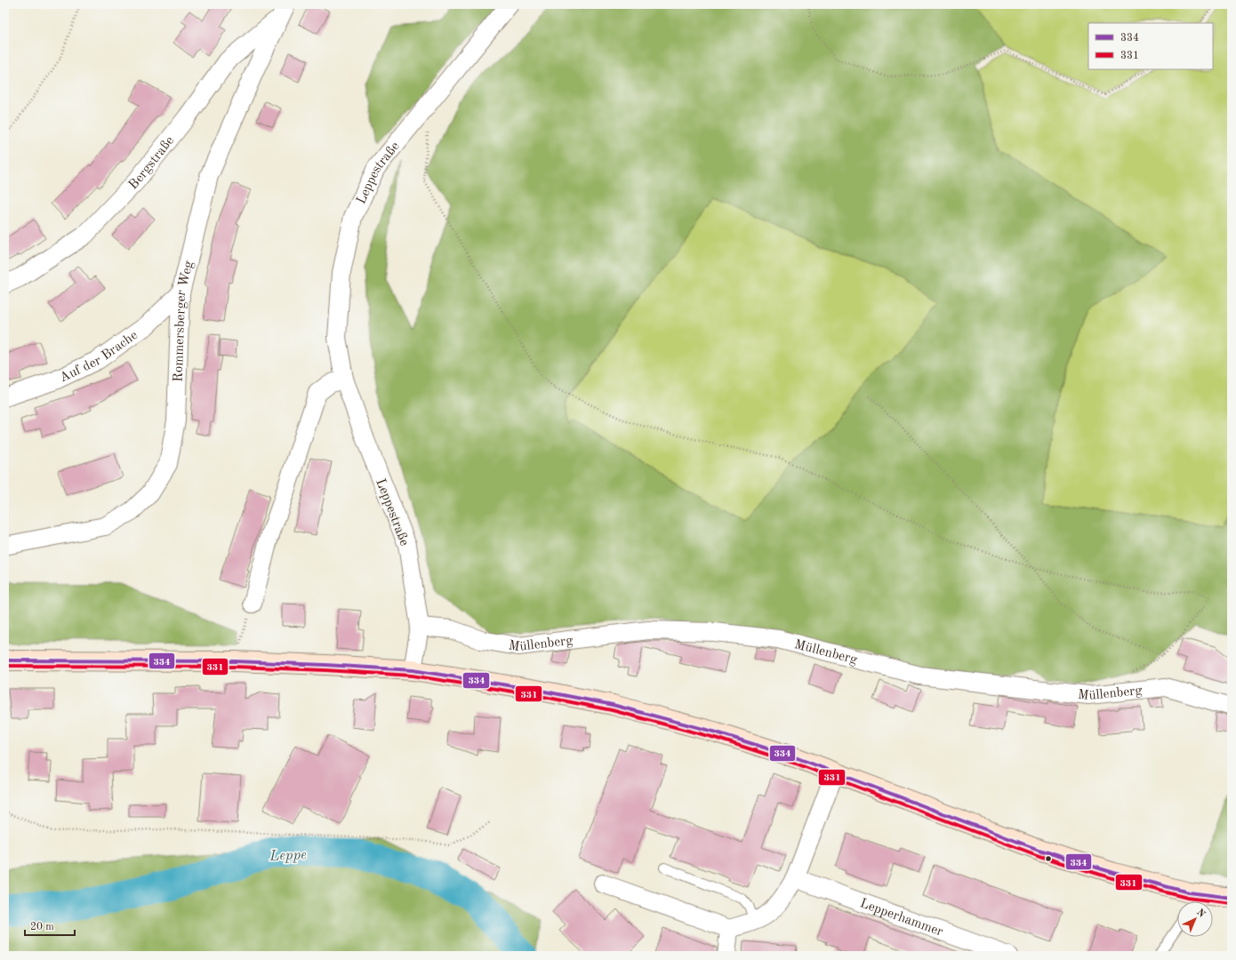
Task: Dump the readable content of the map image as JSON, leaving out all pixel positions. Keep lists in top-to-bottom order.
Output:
{
  "streets": {
    "street": [
      "Bergstraße",
      "Leppestraße",
      "Rommersberger Weg",
      "Auf der Brache",
      "Müllenberg",
      "Lepperhammer"
    ]
  },
  "crossings": [
    ["Bergstraße", "Rommersberger Weg"],
    ["Leppestraße", "Müllenberg"],
    ["Rommersberger Weg", "Auf der Brache"]
  ],
  "water": ["Leppe"],
  "lines": ["transit line 334", "transit line 331"],
  "legend": ["334", "331"],
  "scale_bar": "20 m",
  "north": "top right"
}
